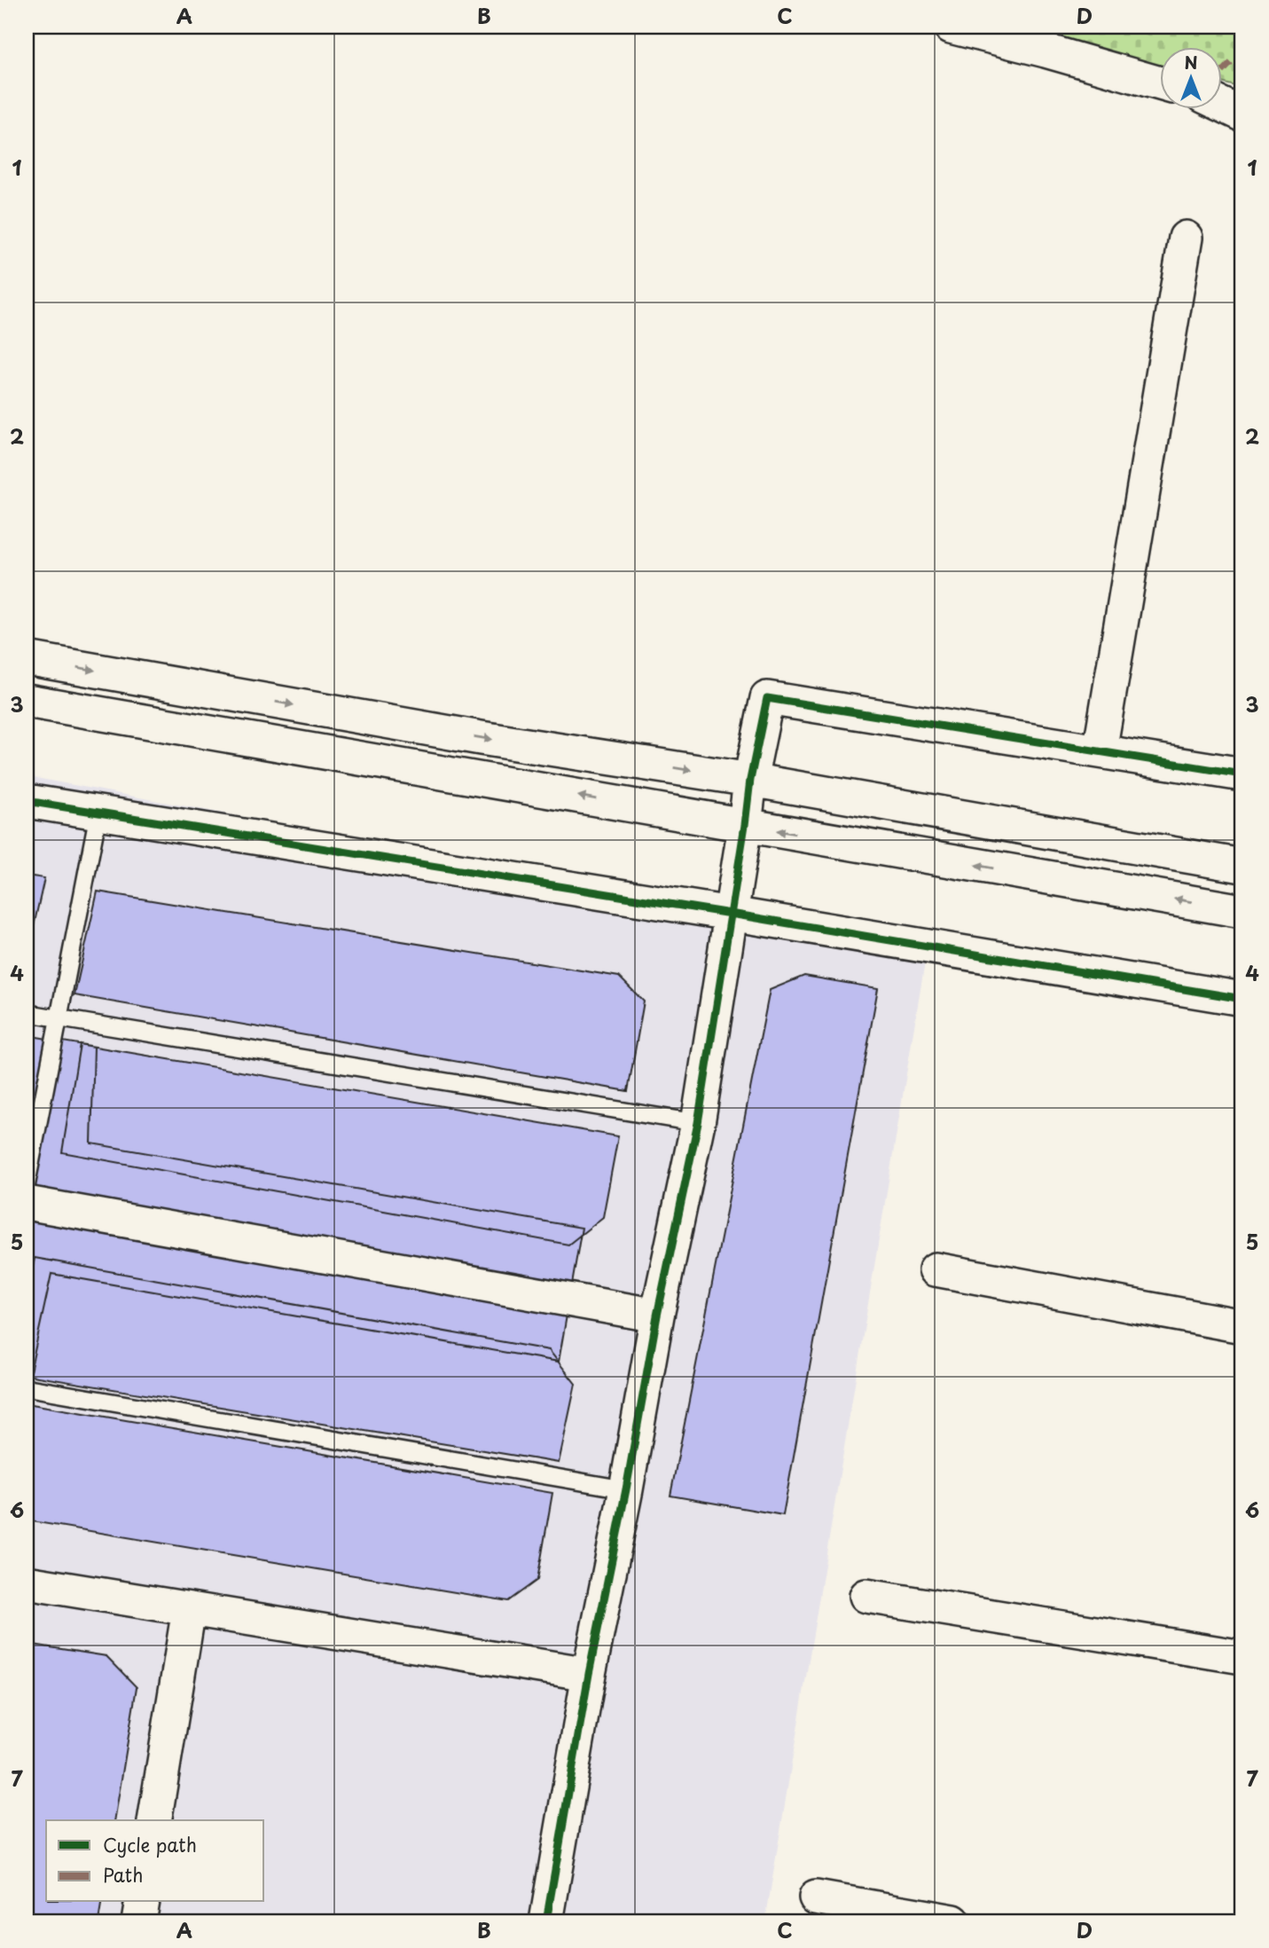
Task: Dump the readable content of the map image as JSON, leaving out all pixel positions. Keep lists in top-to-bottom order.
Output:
{
  "legend": ["Cycle path", "Path"],
  "north": "top",
  "grid": {
    "columns": [
      "A",
      "B",
      "C",
      "D"
    ],
    "rows": [
      "1",
      "2",
      "3",
      "4",
      "5",
      "6",
      "7"
    ]
  }
}
